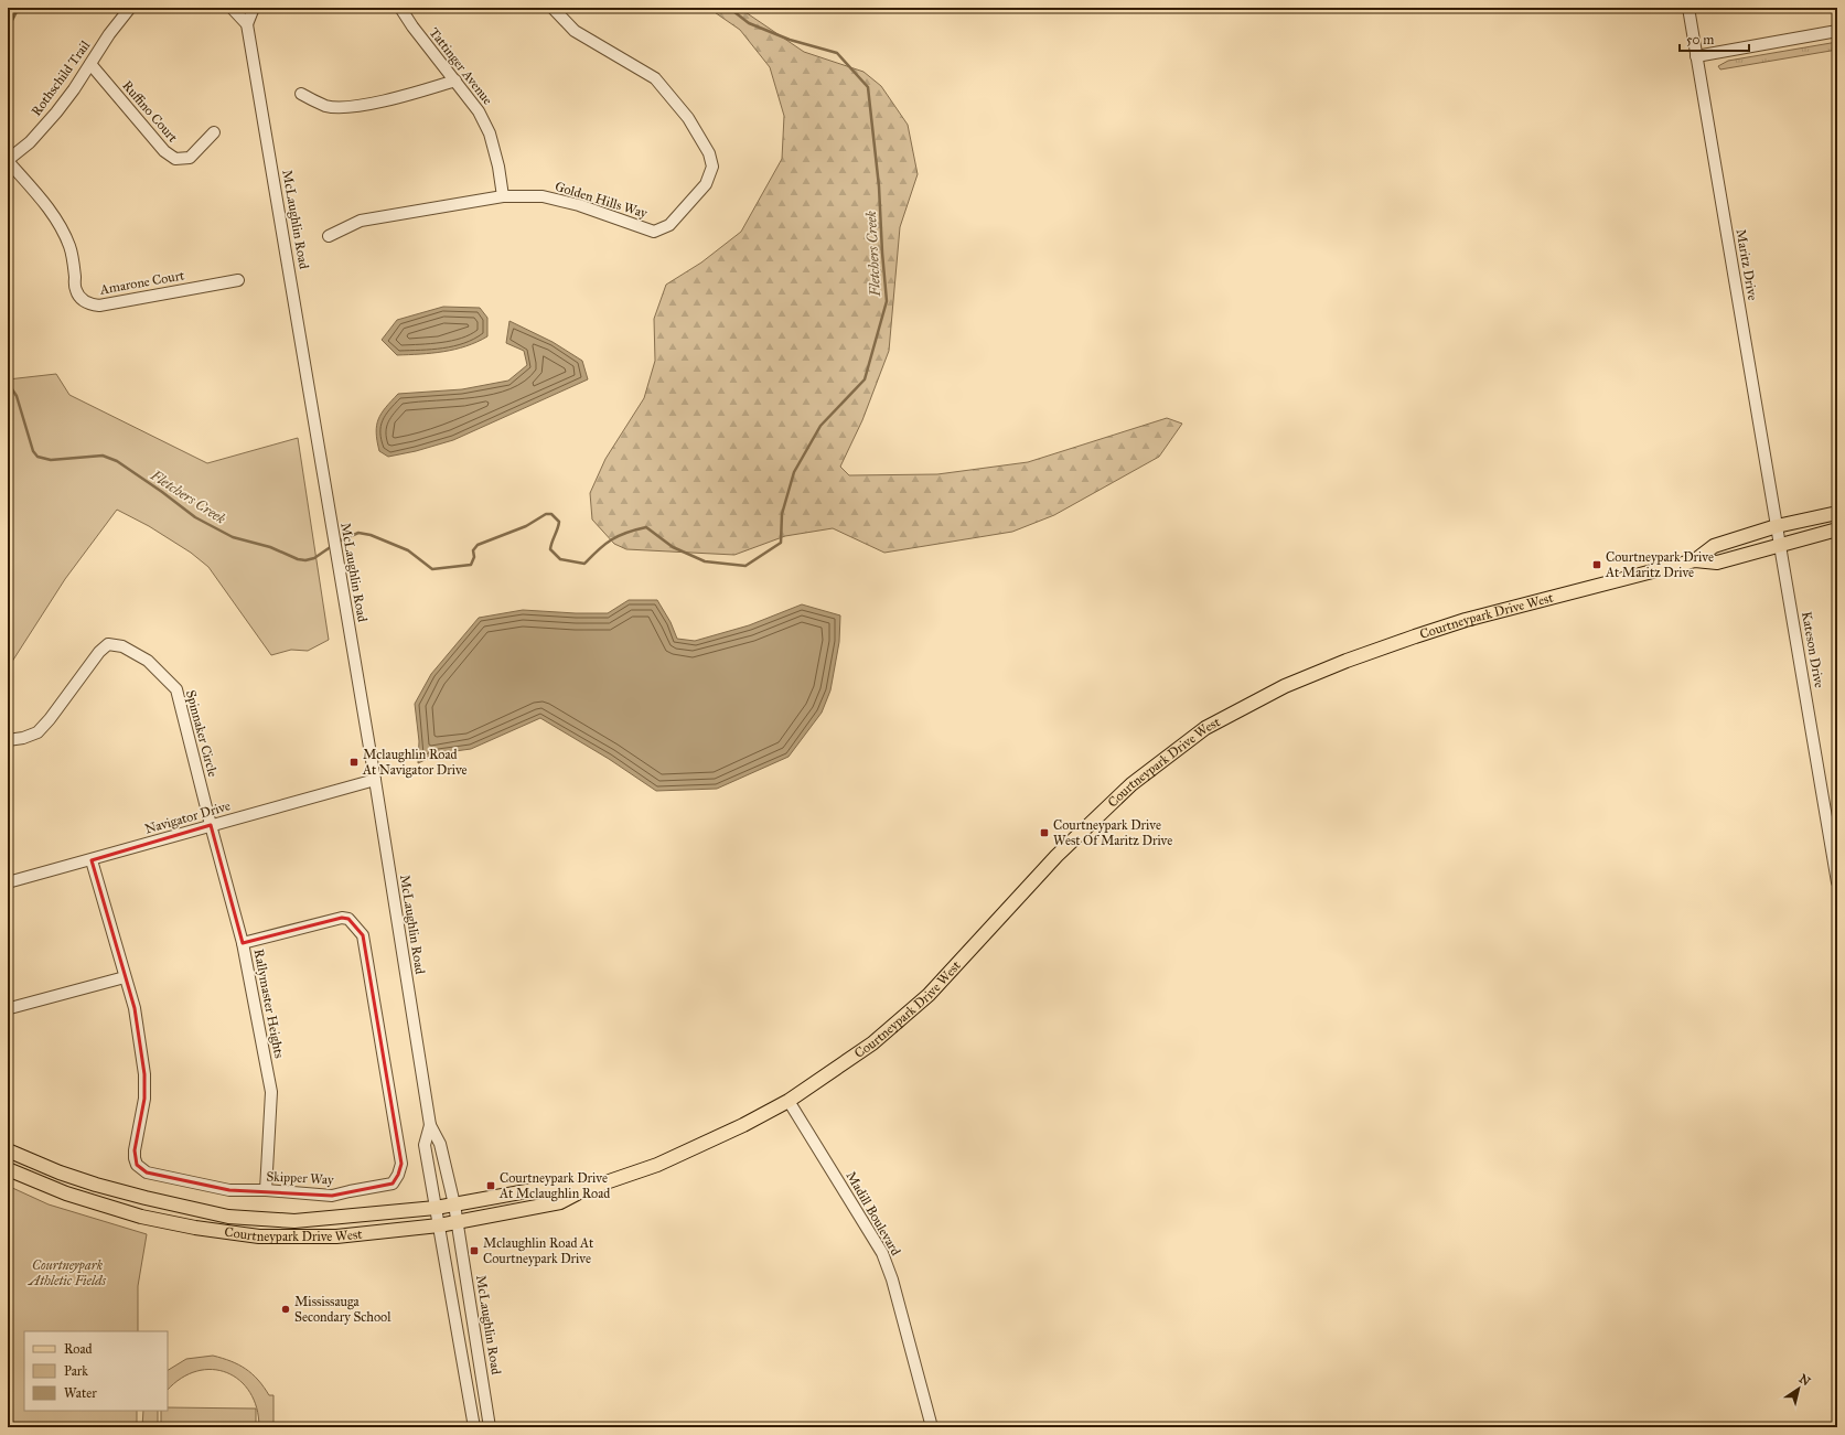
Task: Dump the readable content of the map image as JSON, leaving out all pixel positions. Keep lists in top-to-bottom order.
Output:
{
  "streets": {
    "main road": ["Courtneypark Drive West"],
    "street": [
      "Tattinger Avenue",
      "Rothschild Trail",
      "Ruffino Court",
      "Golden Hills Way",
      "McLaughlin Road",
      "Maritz Drive",
      "Amarone Court",
      "Kateson Drive",
      "Spinnaker Circle",
      "Navigator Drive",
      "Rallymaster Heights",
      "Skipper Way",
      "Madill Boulevard"
    ]
  },
  "crossings": [
    ["Tattinger Avenue", "Golden Hills Way"],
    ["Rothschild Trail", "Ruffino Court"],
    ["Rothschild Trail", "Amarone Court"],
    ["McLaughlin Road", "Courtneypark Drive West"],
    ["McLaughlin Road", "Navigator Drive"],
    ["Maritz Drive", "Courtneypark Drive West"],
    ["Maritz Drive", "Kateson Drive"],
    ["Courtneypark Drive West", "Kateson Drive"],
    ["Courtneypark Drive West", "Madill Boulevard"],
    ["Spinnaker Circle", "Navigator Drive"],
    ["Spinnaker Circle", "Rallymaster Heights"],
    ["Navigator Drive", "Rallymaster Heights"],
    ["Navigator Drive", "Skipper Way"],
    ["Rallymaster Heights", "Skipper Way"]
  ],
  "water": ["Fletchers Creek"],
  "parks": ["Courtneypark Athletic Fields"],
  "places": {
    "transit": [
      "Courtneypark Drive At Maritz Drive",
      "Mclaughlin Road At Navigator Drive",
      "Courtneypark Drive West Of Maritz Drive",
      "Courtneypark Drive At Mclaughlin Road",
      "Mclaughlin Road At Courtneypark Drive"
    ],
    "other": ["Mississauga Secondary School"]
  },
  "legend": ["Road", "Park", "Water"],
  "scale_bar": "50 m",
  "north": "top right"
}
